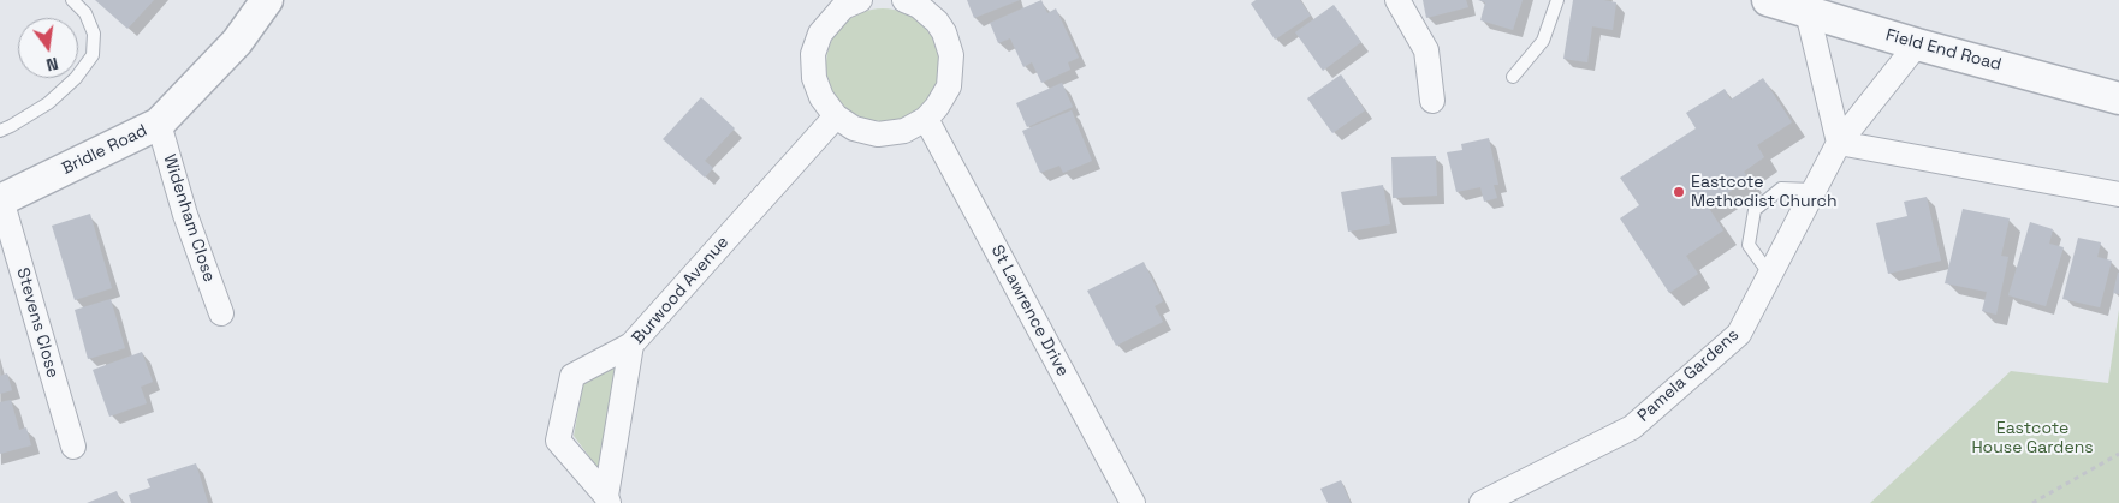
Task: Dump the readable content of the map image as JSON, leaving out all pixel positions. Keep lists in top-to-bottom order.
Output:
{
  "streets": {
    "street": [
      "Field End Road",
      "Bridle Road",
      "Widenham Close",
      "Burwood Avenue",
      "St Lawrence Drive",
      "Stevens Close",
      "Pamela Gardens"
    ]
  },
  "crossings": [
    ["Field End Road", "Pamela Gardens"],
    ["Bridle Road", "Widenham Close"],
    ["Bridle Road", "Stevens Close"]
  ],
  "parks": ["Eastcote House Gardens"],
  "places": ["Eastcote Methodist Church"],
  "north": "bottom"
}
